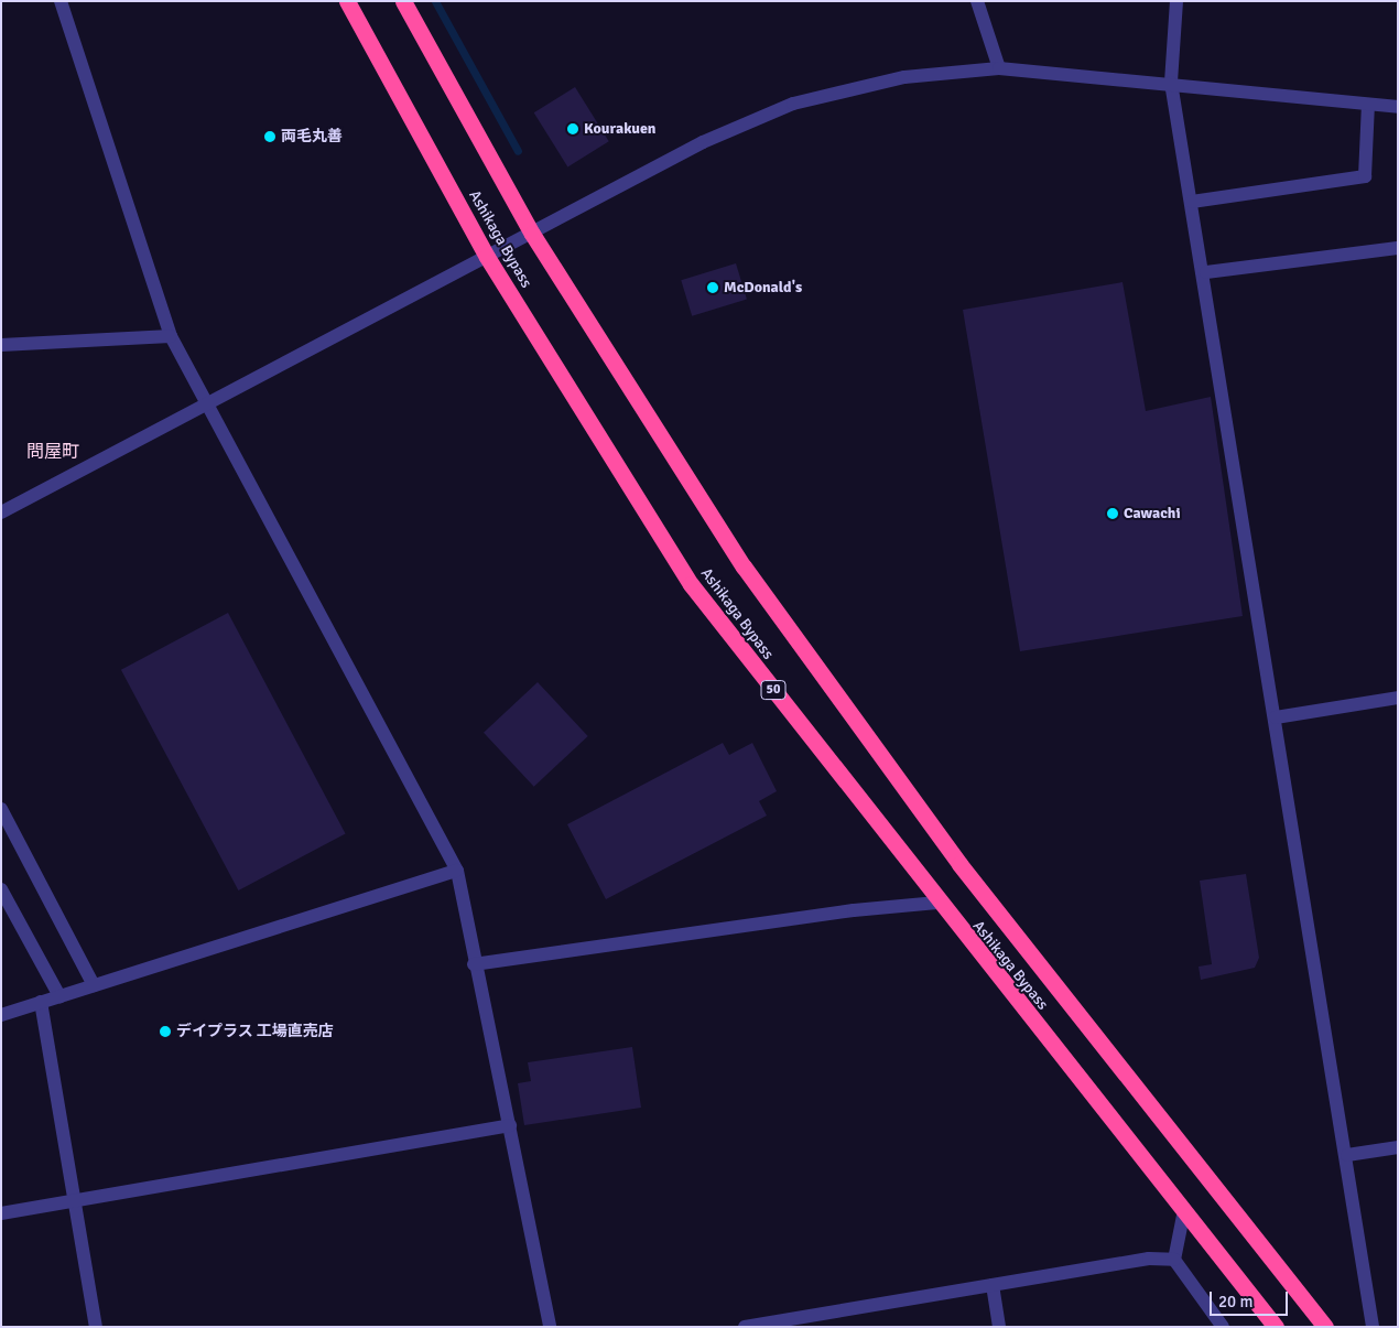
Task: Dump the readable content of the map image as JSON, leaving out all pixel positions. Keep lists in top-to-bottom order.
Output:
{
  "streets": {
    "highway": ["Ashikaga Bypass", "50"]
  },
  "districts": ["問屋町"],
  "places": [
    "Kourakuen",
    "両毛丸善",
    "McDonald's",
    "Cawachi",
    "デイプラス 工場直売店"
  ],
  "scale_bar": "20 m"
}
